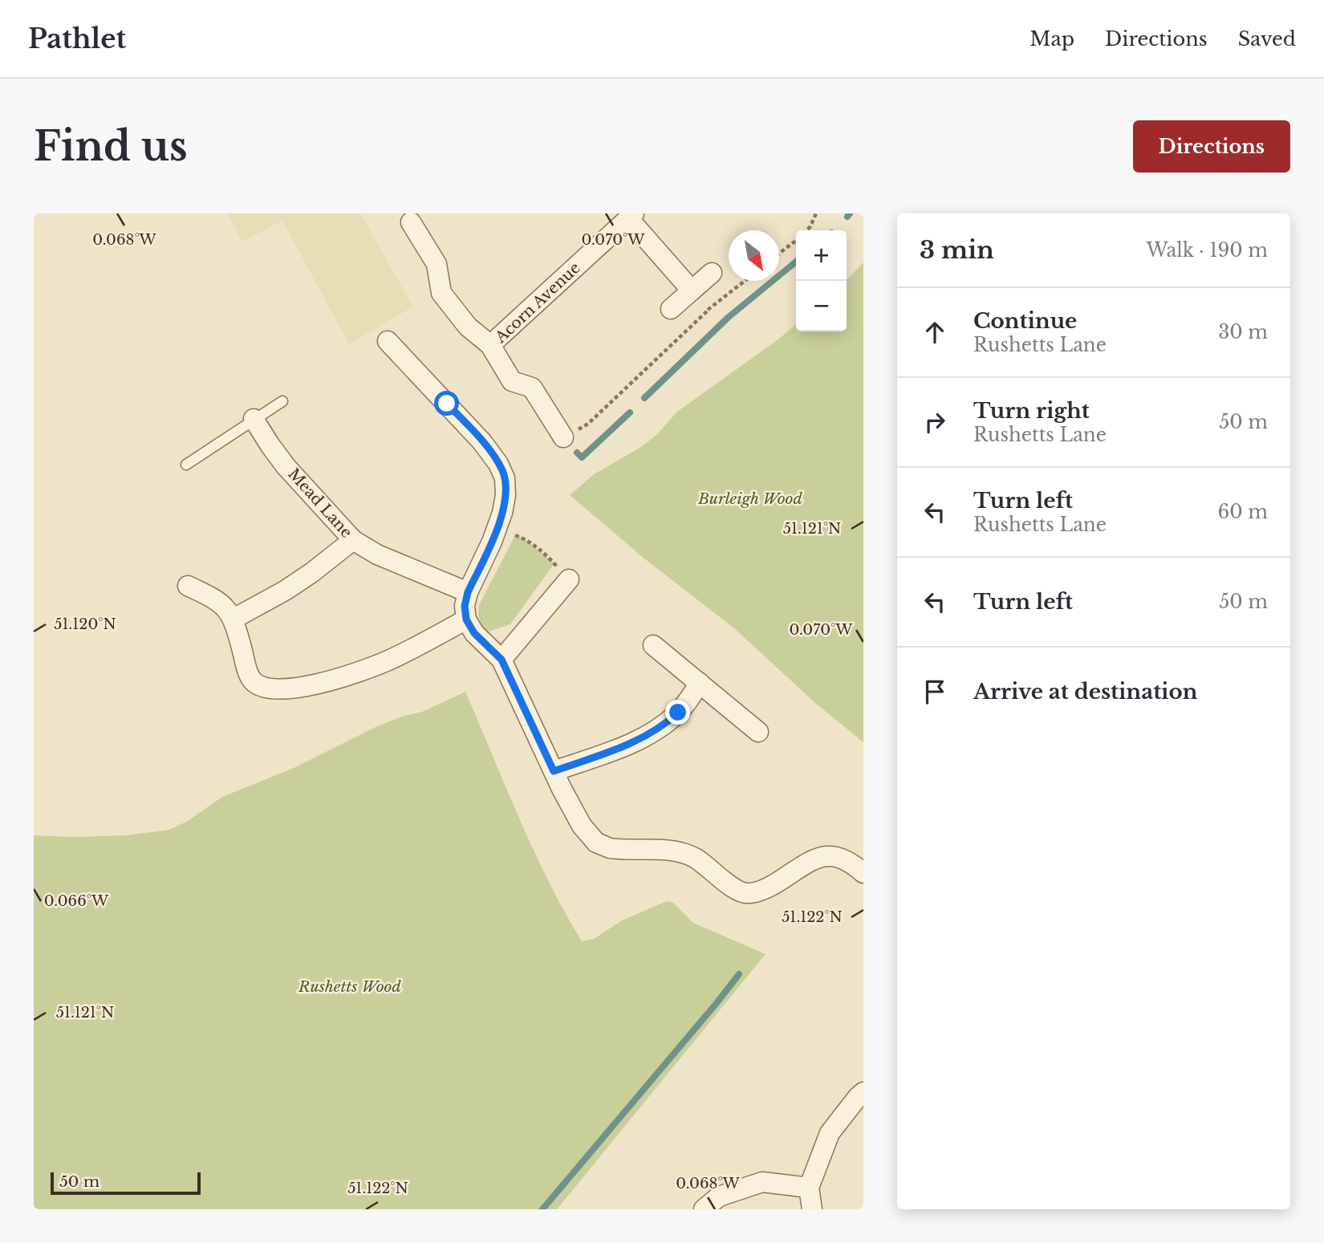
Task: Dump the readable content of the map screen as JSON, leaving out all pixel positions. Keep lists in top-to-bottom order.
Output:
{
  "streets": {
    "street": ["Acorn Avenue", "Mead Lane"]
  },
  "parks": ["Burleigh Wood", "Rushetts Wood"],
  "scale_bar": "50 m",
  "north": "bottom right",
  "page": {
    "header": "Pathlet",
    "nav": ["Map", "Directions", "Saved"],
    "buttons": "Directions",
    "title": "Find us",
    "heading": ["3 min", "Walk · 190 m"],
    "map_buttons": ["+", "−"],
    "list": [
      ["Continue", "Rushetts Lane", "30 m"],
      ["Turn right", "Rushetts Lane", "50 m"],
      ["Turn left", "Rushetts Lane", "60 m"],
      ["Turn left", "50 m"],
      "Arrive at destination"
    ],
    "scale": "50 m"
  },
  "coordinates": [
    "0.068°W",
    "0.070°W",
    "51.121°N",
    "51.120°N",
    "0.066°W",
    "51.122°N"
  ]
}
